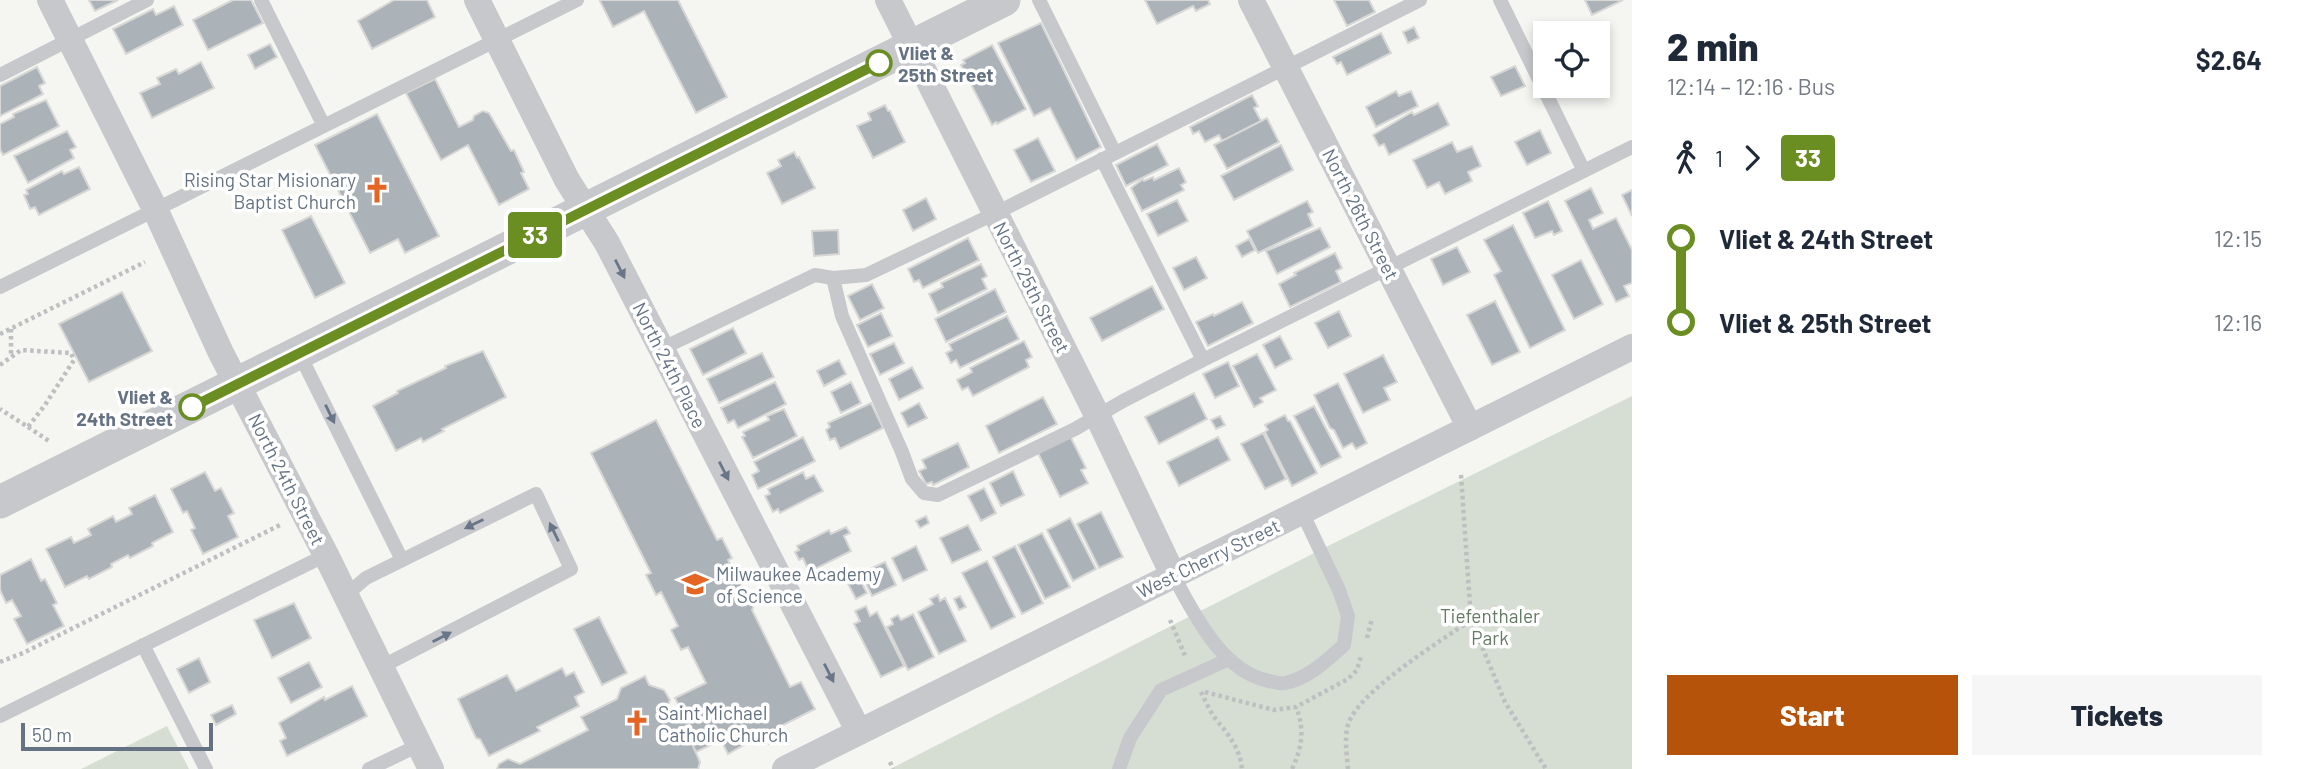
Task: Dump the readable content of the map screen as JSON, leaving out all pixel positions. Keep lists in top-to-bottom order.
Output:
{
  "streets": {
    "street": [
      "North 26th Street",
      "North 25th Street",
      "North 24th Place",
      "North 24th Street",
      "West Cherry Street"
    ]
  },
  "crossings": [
    ["North 26th Street", "West Cherry Street"],
    ["North 25th Street", "West Cherry Street"],
    ["North 24th Place", "West Cherry Street"]
  ],
  "one_way": ["North 24th Place"],
  "parks": ["Tiefenthaler Park"],
  "places": {
    "other": ["Vliet & 25th Street", "Vliet & 24th Street"],
    "church": ["Rising Star Misionary Baptist Church", "Saint Michael Catholic Church"],
    "school or university": ["Milwaukee Academy of Science"]
  },
  "lines": ["bus line 33"],
  "scale_bar": "50 m",
  "page": {
    "on_map": "33",
    "heading": ["2 min", "12:14 – 12:16 · Bus", "$2.64"],
    "legs": ["1", "33"],
    "list": [
      {
        "name": "Vliet & 24th Street",
        "value": "12:15"
      },
      {
        "name": "Vliet & 25th Street",
        "value": "12:16"
      }
    ],
    "buttons": ["Start", "Tickets"],
    "scale": "50 m"
  }
}
